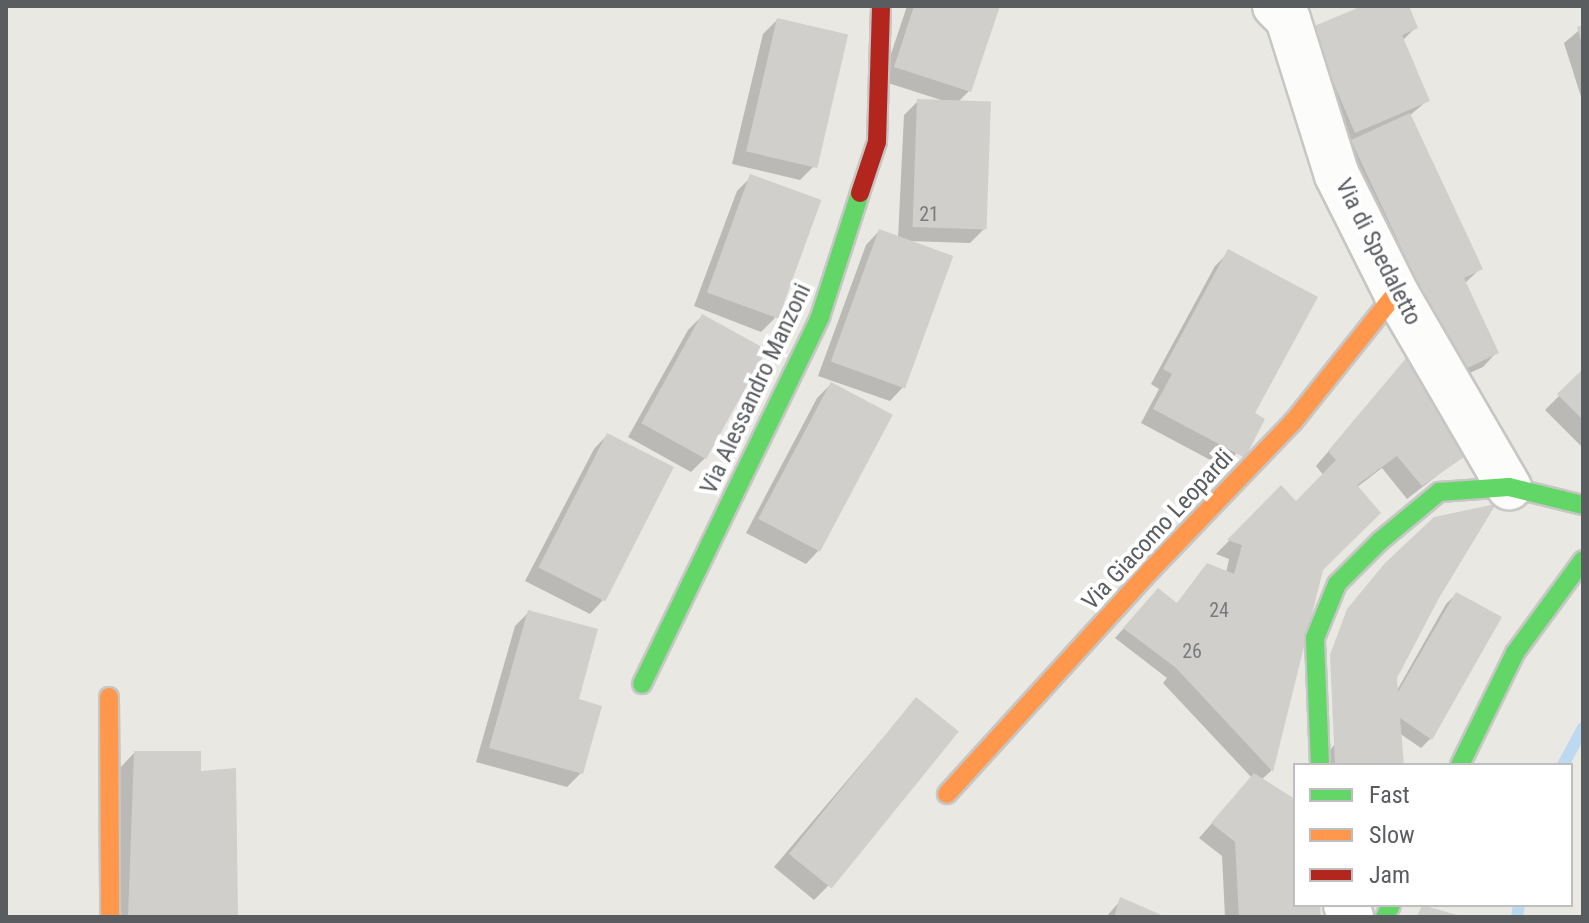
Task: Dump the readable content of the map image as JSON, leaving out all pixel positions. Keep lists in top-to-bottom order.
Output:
{
  "streets": {
    "street": ["Via di Spedaletto", "Via Alessandro Manzoni", "Via Giacomo Leopardi"]
  },
  "crossings": [
    ["Via di Spedaletto", "Via Giacomo Leopardi"]
  ],
  "house_numbers": ["21", "24", "26"],
  "legend": ["Fast", "Slow", "Jam"]
}
